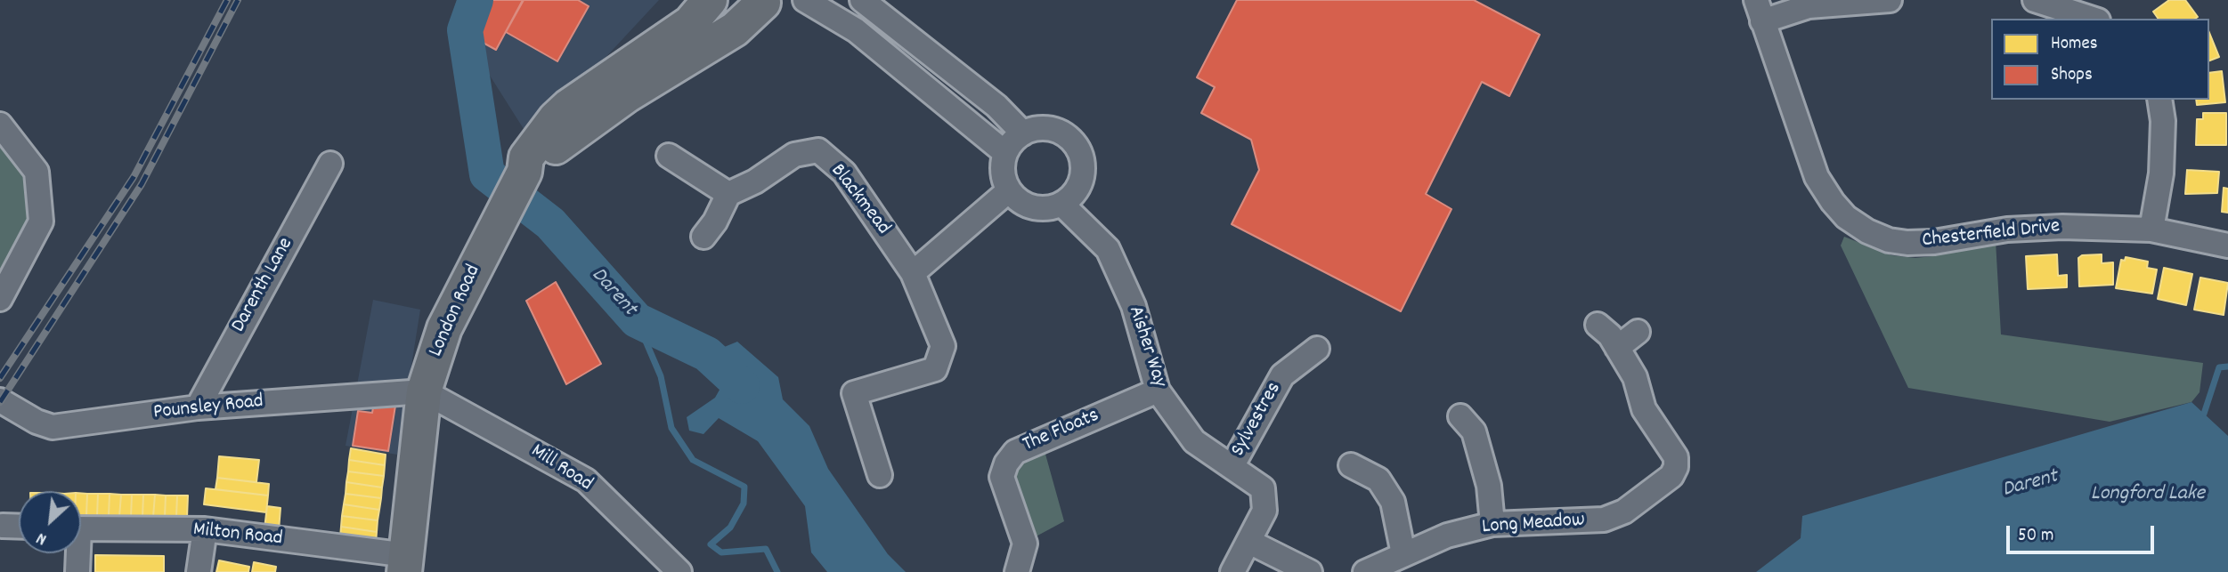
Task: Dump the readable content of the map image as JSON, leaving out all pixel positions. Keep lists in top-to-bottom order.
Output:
{
  "streets": {
    "main road": ["London Road"],
    "street": [
      "Blackmead",
      "Chesterfield Drive",
      "Darenth Lane",
      "Aisher Way",
      "Pounsley Road",
      "Sylvestres",
      "The Floats",
      "Mill Road",
      "Long Meadow",
      "Milton Road"
    ]
  },
  "crossings": [
    ["Darenth Lane", "Pounsley Road"],
    ["London Road", "Pounsley Road"],
    ["London Road", "Mill Road"],
    ["London Road", "Milton Road"],
    ["Aisher Way", "Sylvestres"],
    ["Aisher Way", "The Floats"],
    ["Pounsley Road", "Mill Road"]
  ],
  "water": ["Darent", "Longford Lake"],
  "legend": ["Homes", "Shops"],
  "scale_bar": "50 m",
  "north": "bottom left"
}
